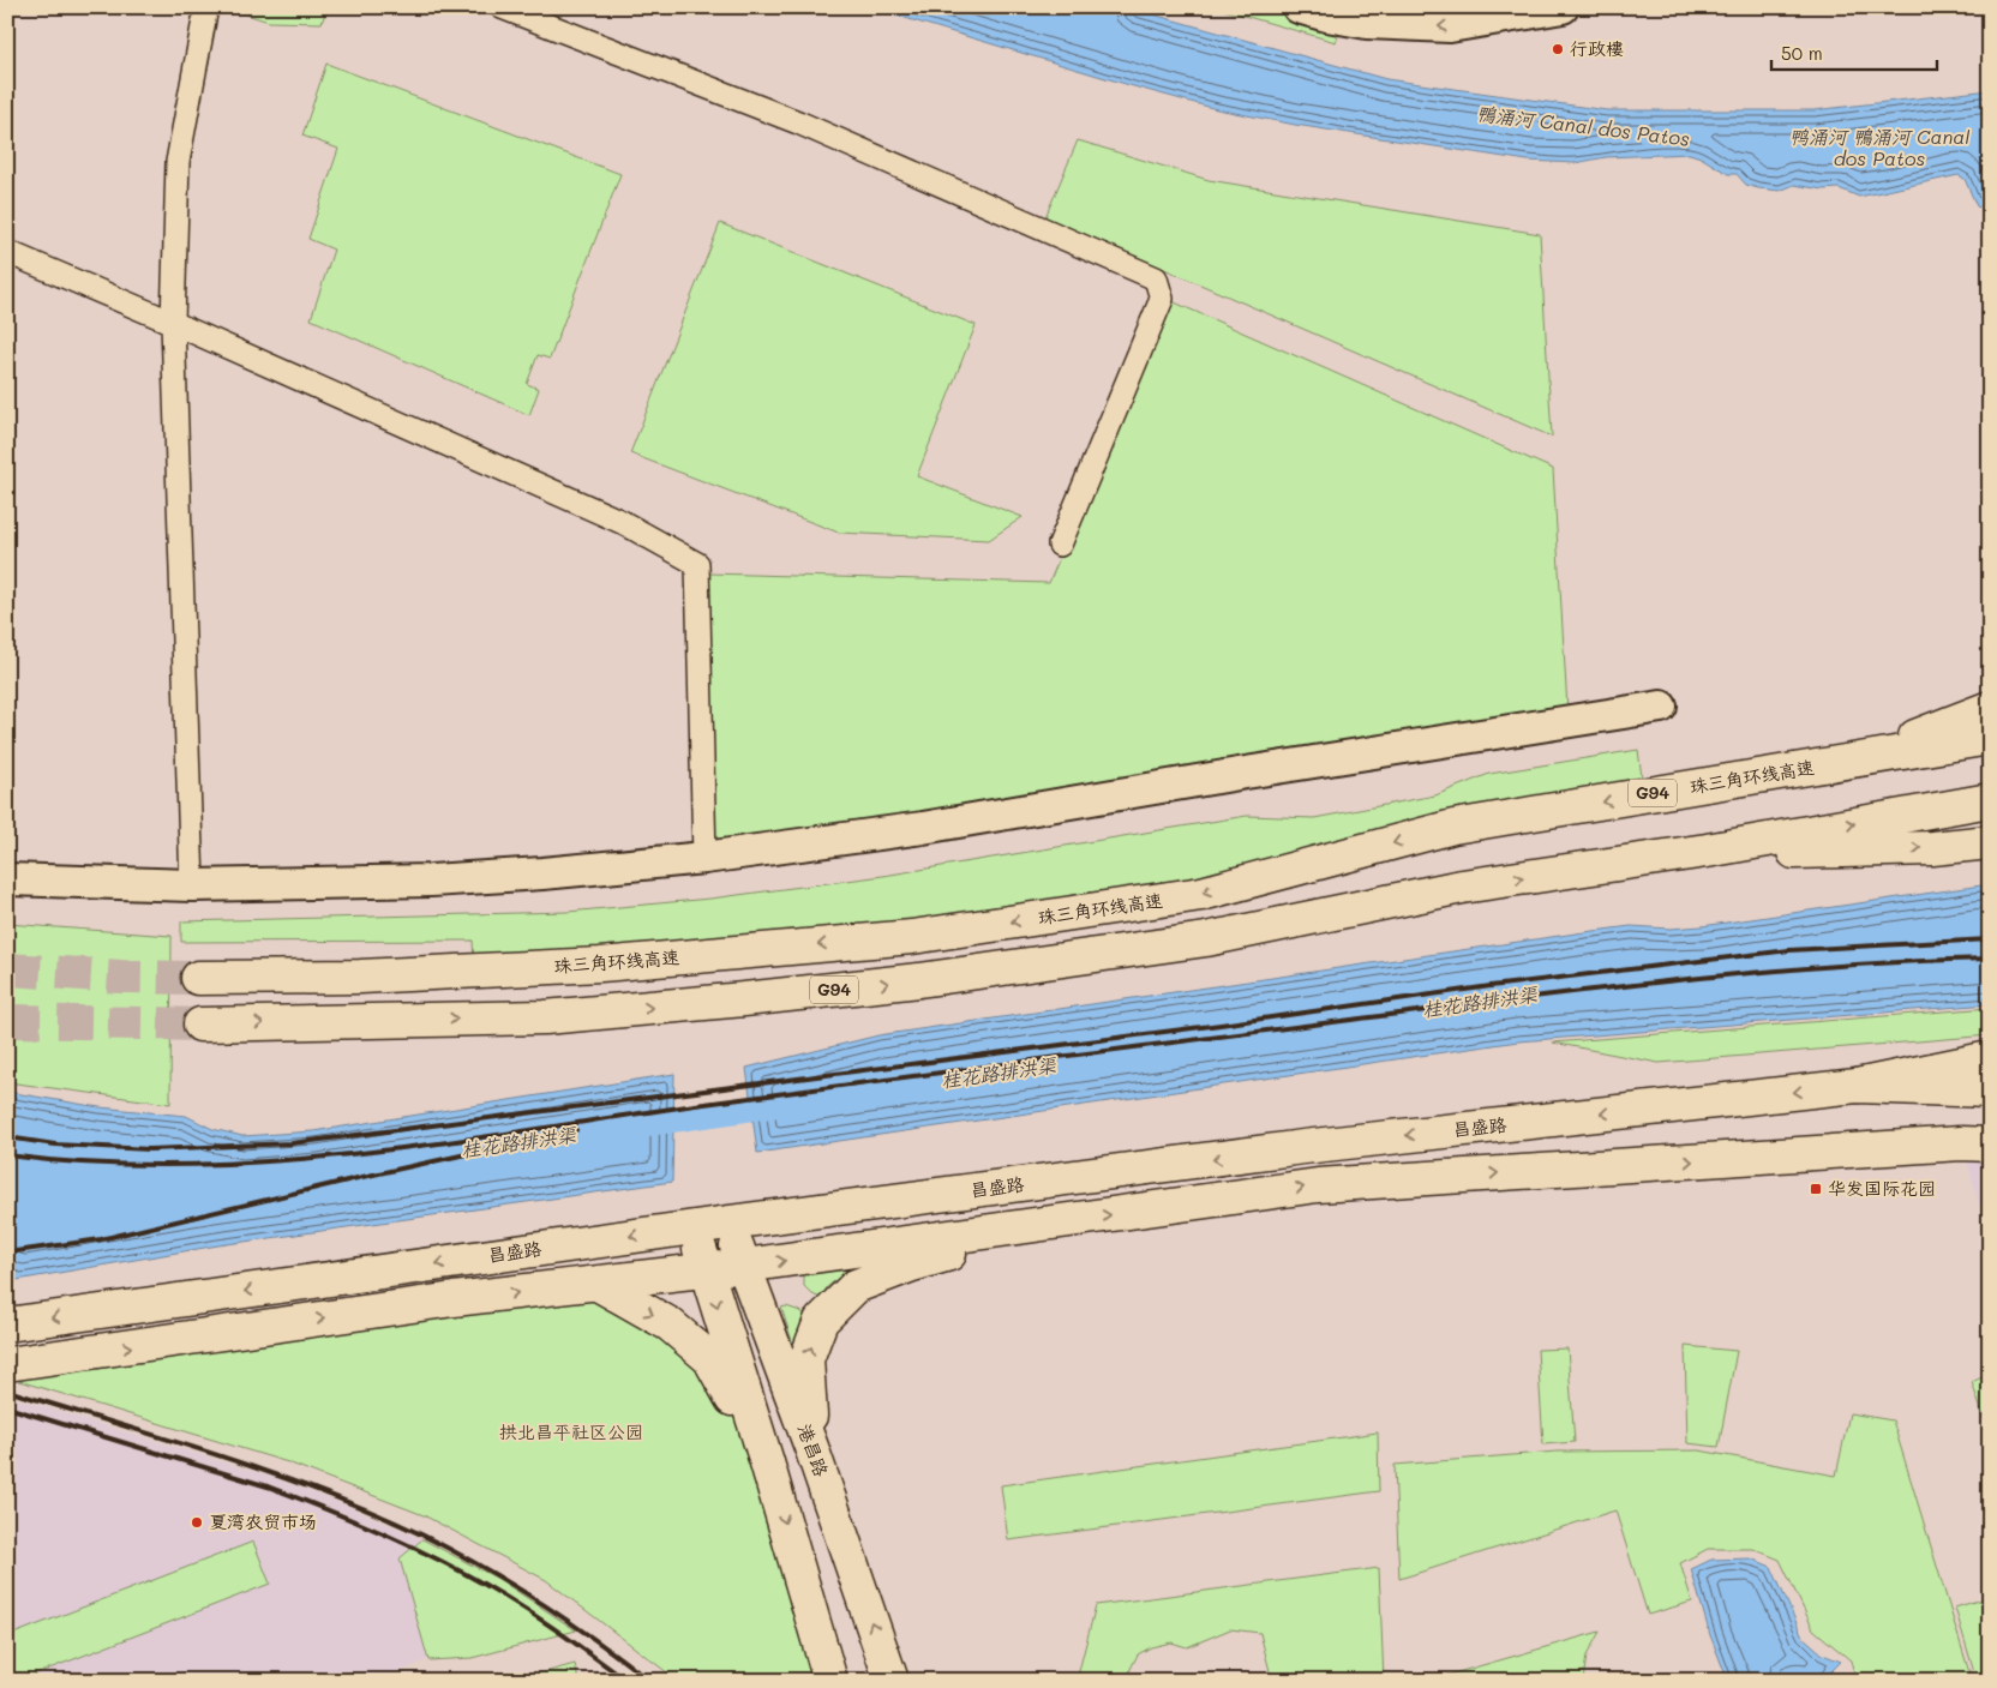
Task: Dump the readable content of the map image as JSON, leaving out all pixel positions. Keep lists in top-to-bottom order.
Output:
{
  "streets": {
    "main road": [
      "珠三角环线高速",
      "G94",
      "昌盛路",
      "港昌路"
    ]
  },
  "crossings": [
    ["昌盛路", "港昌路"]
  ],
  "water": ["鴨涌河 Canal dos Patos", "鸭涌河 鴨涌河 Canal dos Patos", "桂花路排洪渠"],
  "parks": ["拱北昌平社区公园"],
  "places": {
    "other": ["行政樓", "夏湾农贸市场"],
    "transit": ["华发国际花园"]
  },
  "scale_bar": "50 m"
}
